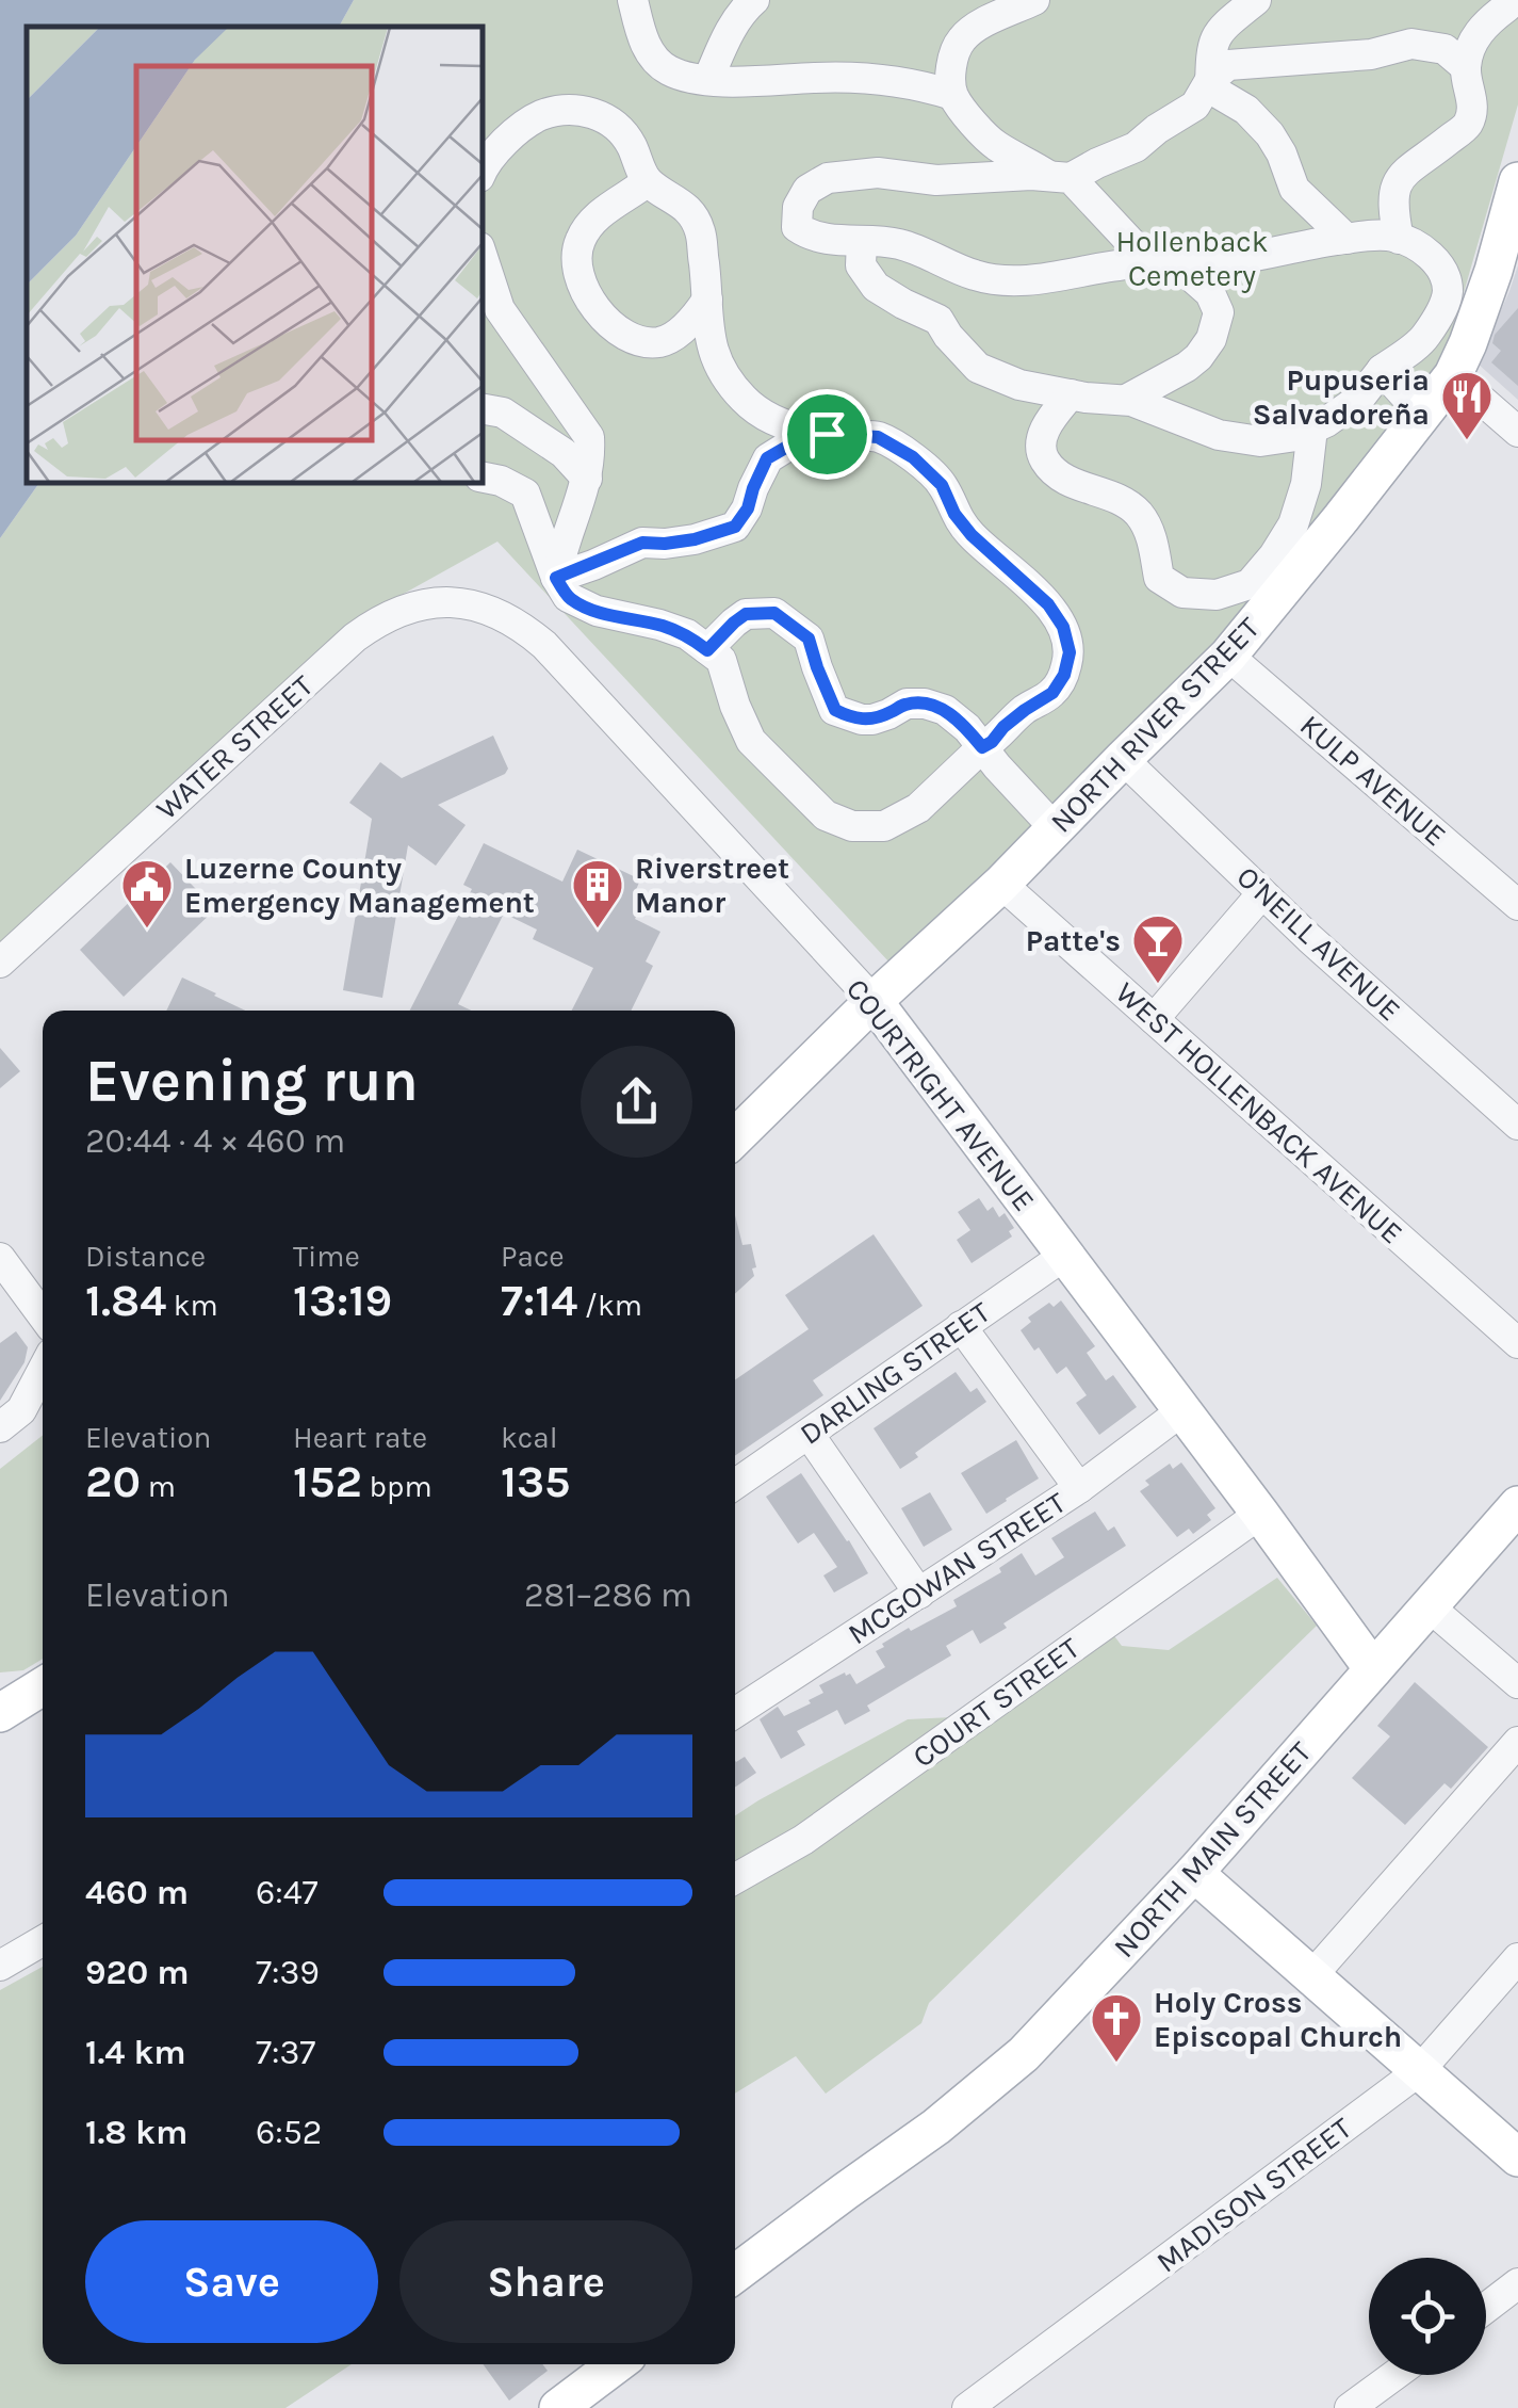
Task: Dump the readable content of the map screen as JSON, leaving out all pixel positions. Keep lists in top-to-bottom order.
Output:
{
  "streets": {
    "main road": ["NORTH RIVER STREET", "COURTRIGHT AVENUE", "NORTH MAIN STREET"],
    "street": [
      "WATER STREET",
      "KULP AVENUE",
      "O'NEILL AVENUE",
      "WEST HOLLENBACK AVENUE",
      "DARLING STREET",
      "MCGOWAN STREET",
      "COURT STREET",
      "MADISON STREET"
    ]
  },
  "crossings": [
    ["NORTH RIVER STREET", "KULP AVENUE"],
    ["NORTH RIVER STREET", "O'NEILL AVENUE"],
    ["NORTH RIVER STREET", "COURTRIGHT AVENUE"],
    ["NORTH RIVER STREET", "WEST HOLLENBACK AVENUE"],
    ["WATER STREET", "COURTRIGHT AVENUE"],
    ["COURTRIGHT AVENUE", "DARLING STREET"],
    ["COURTRIGHT AVENUE", "MCGOWAN STREET"],
    ["COURTRIGHT AVENUE", "COURT STREET"],
    ["COURTRIGHT AVENUE", "NORTH MAIN STREET"]
  ],
  "parks": ["Hollenback Cemetery"],
  "places": {
    "restaurant": ["Pupuseria Salvadoreña"],
    "public building": ["Luzerne County Emergency Management"],
    "building": ["Riverstreet Manor"],
    "bar": ["Patte's"],
    "church": ["Holy Cross Episcopal Church"]
  },
  "page": {
    "heading": ["Evening run", "20:44 · 4 × 460 m"],
    "stats": [
      ["Distance", "1.84 km"],
      ["Time", "13:19"],
      ["Pace", "7:14 /km"],
      ["Elevation", "20 m"],
      ["Heart rate", "152 bpm"],
      ["kcal", "135"]
    ],
    "chart": ["Elevation", "281–286 m"],
    "list": [
      {
        "name": "460 m",
        "note": "6:47"
      },
      {
        "name": "920 m",
        "note": "7:39"
      },
      {
        "name": "1.4 km",
        "note": "7:37"
      },
      {
        "name": "1.8 km",
        "note": "6:52"
      }
    ],
    "buttons": ["Save", "Share"]
  }
}
